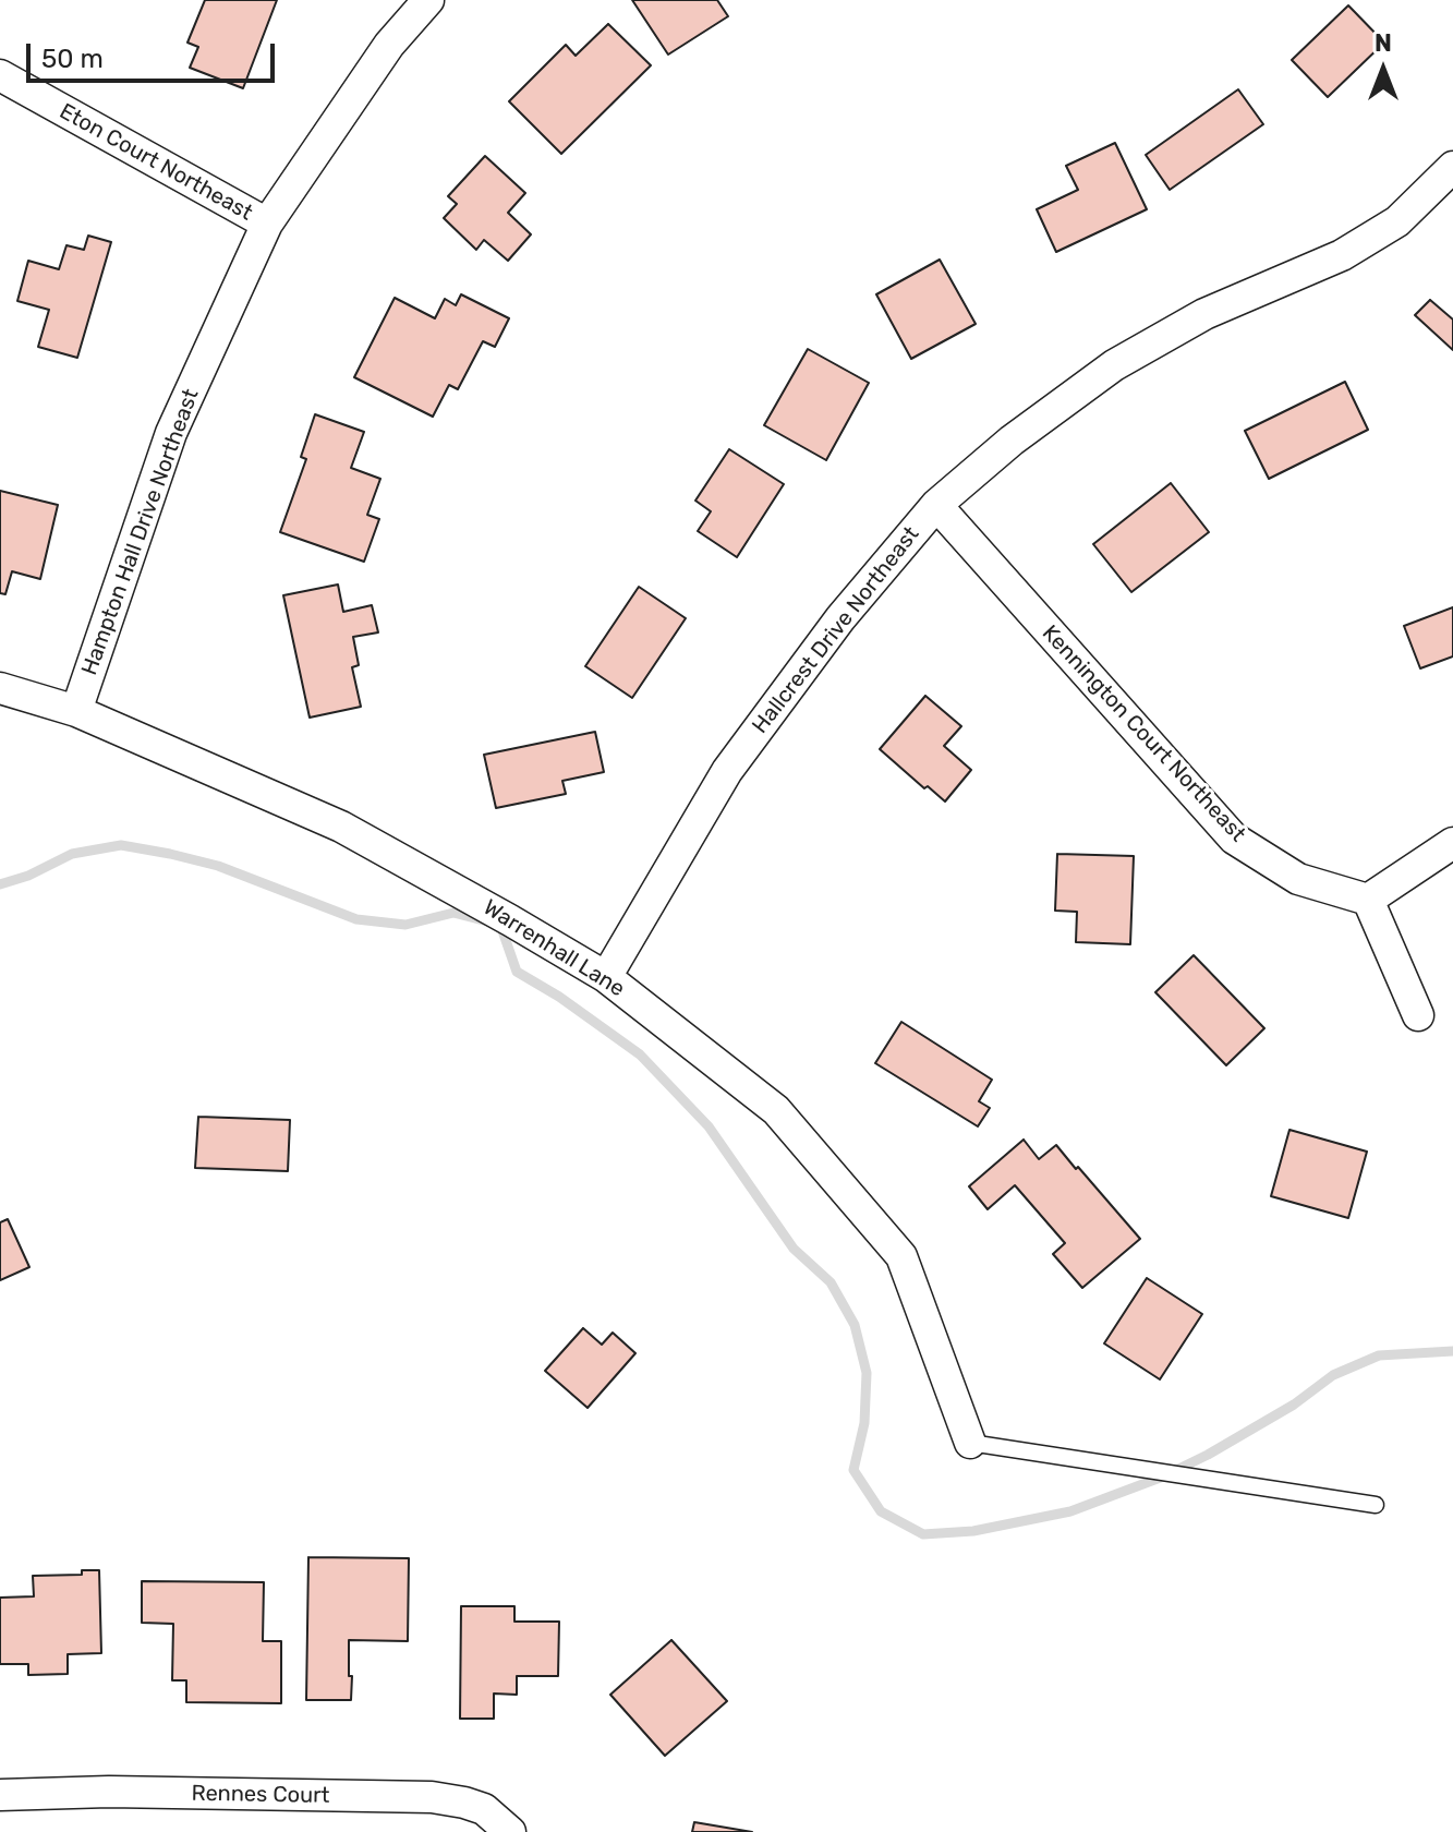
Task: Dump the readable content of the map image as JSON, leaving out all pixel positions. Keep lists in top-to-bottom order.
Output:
{
  "streets": {
    "street": [
      "Eton Court Northeast",
      "Hampton Hall Drive Northeast",
      "Hallcrest Drive Northeast",
      "Kennington Court Northeast",
      "Warrenhall Lane",
      "Rennes Court"
    ]
  },
  "crossings": [
    ["Eton Court Northeast", "Hampton Hall Drive Northeast"],
    ["Hampton Hall Drive Northeast", "Warrenhall Lane"],
    ["Hallcrest Drive Northeast", "Kennington Court Northeast"],
    ["Hallcrest Drive Northeast", "Warrenhall Lane"]
  ],
  "scale_bar": "50 m",
  "north": "top"
}
